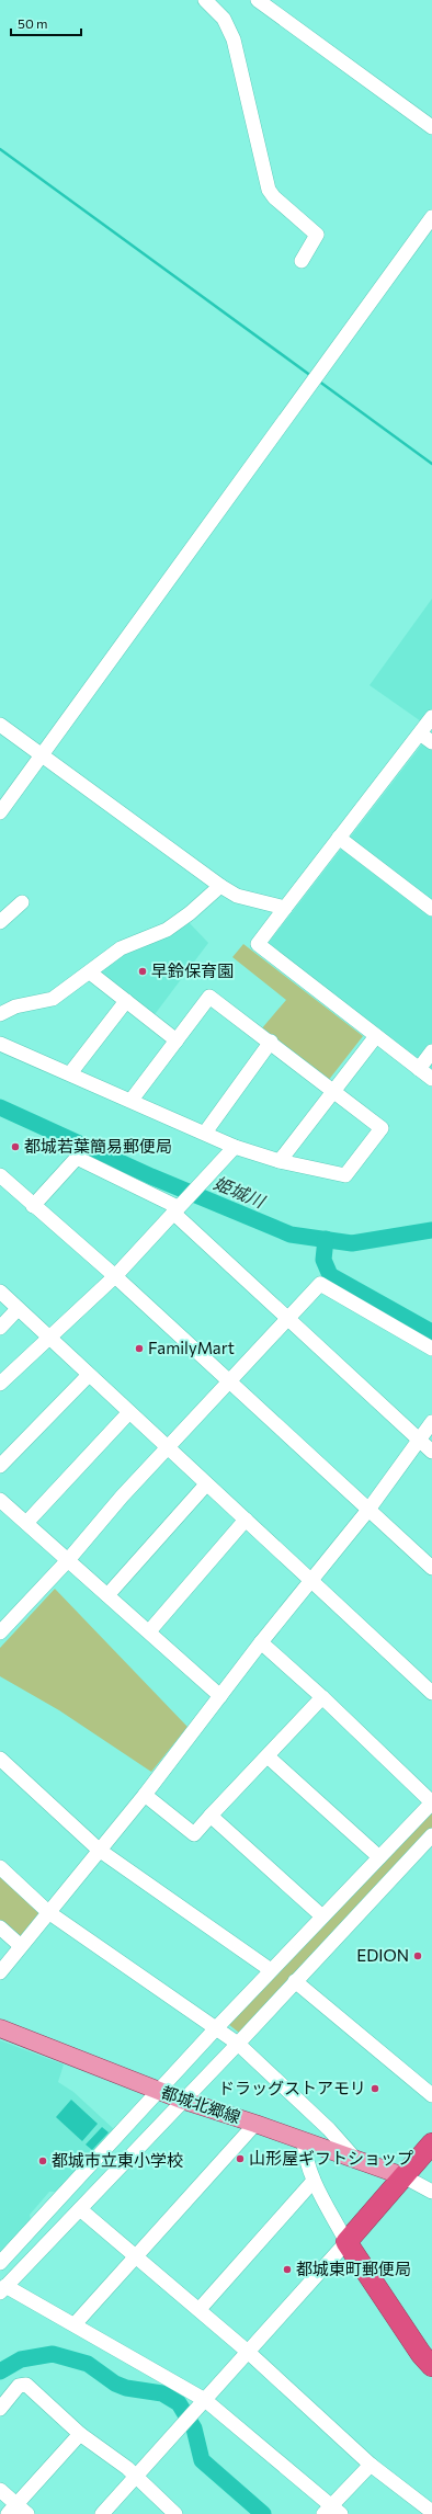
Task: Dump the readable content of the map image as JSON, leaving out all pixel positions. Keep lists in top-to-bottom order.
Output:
{
  "streets": {
    "main road": ["都城北郷線"]
  },
  "water": ["姫城川"],
  "places": [
    "早鈴保育園",
    "都城若葉簡易郵便局",
    "FamilyMart",
    "EDION",
    "ドラッグストアモリ",
    "山形屋ギフトショップ",
    "都城市立東小学校",
    "都城東町郵便局"
  ],
  "scale_bar": "50 m"
}
